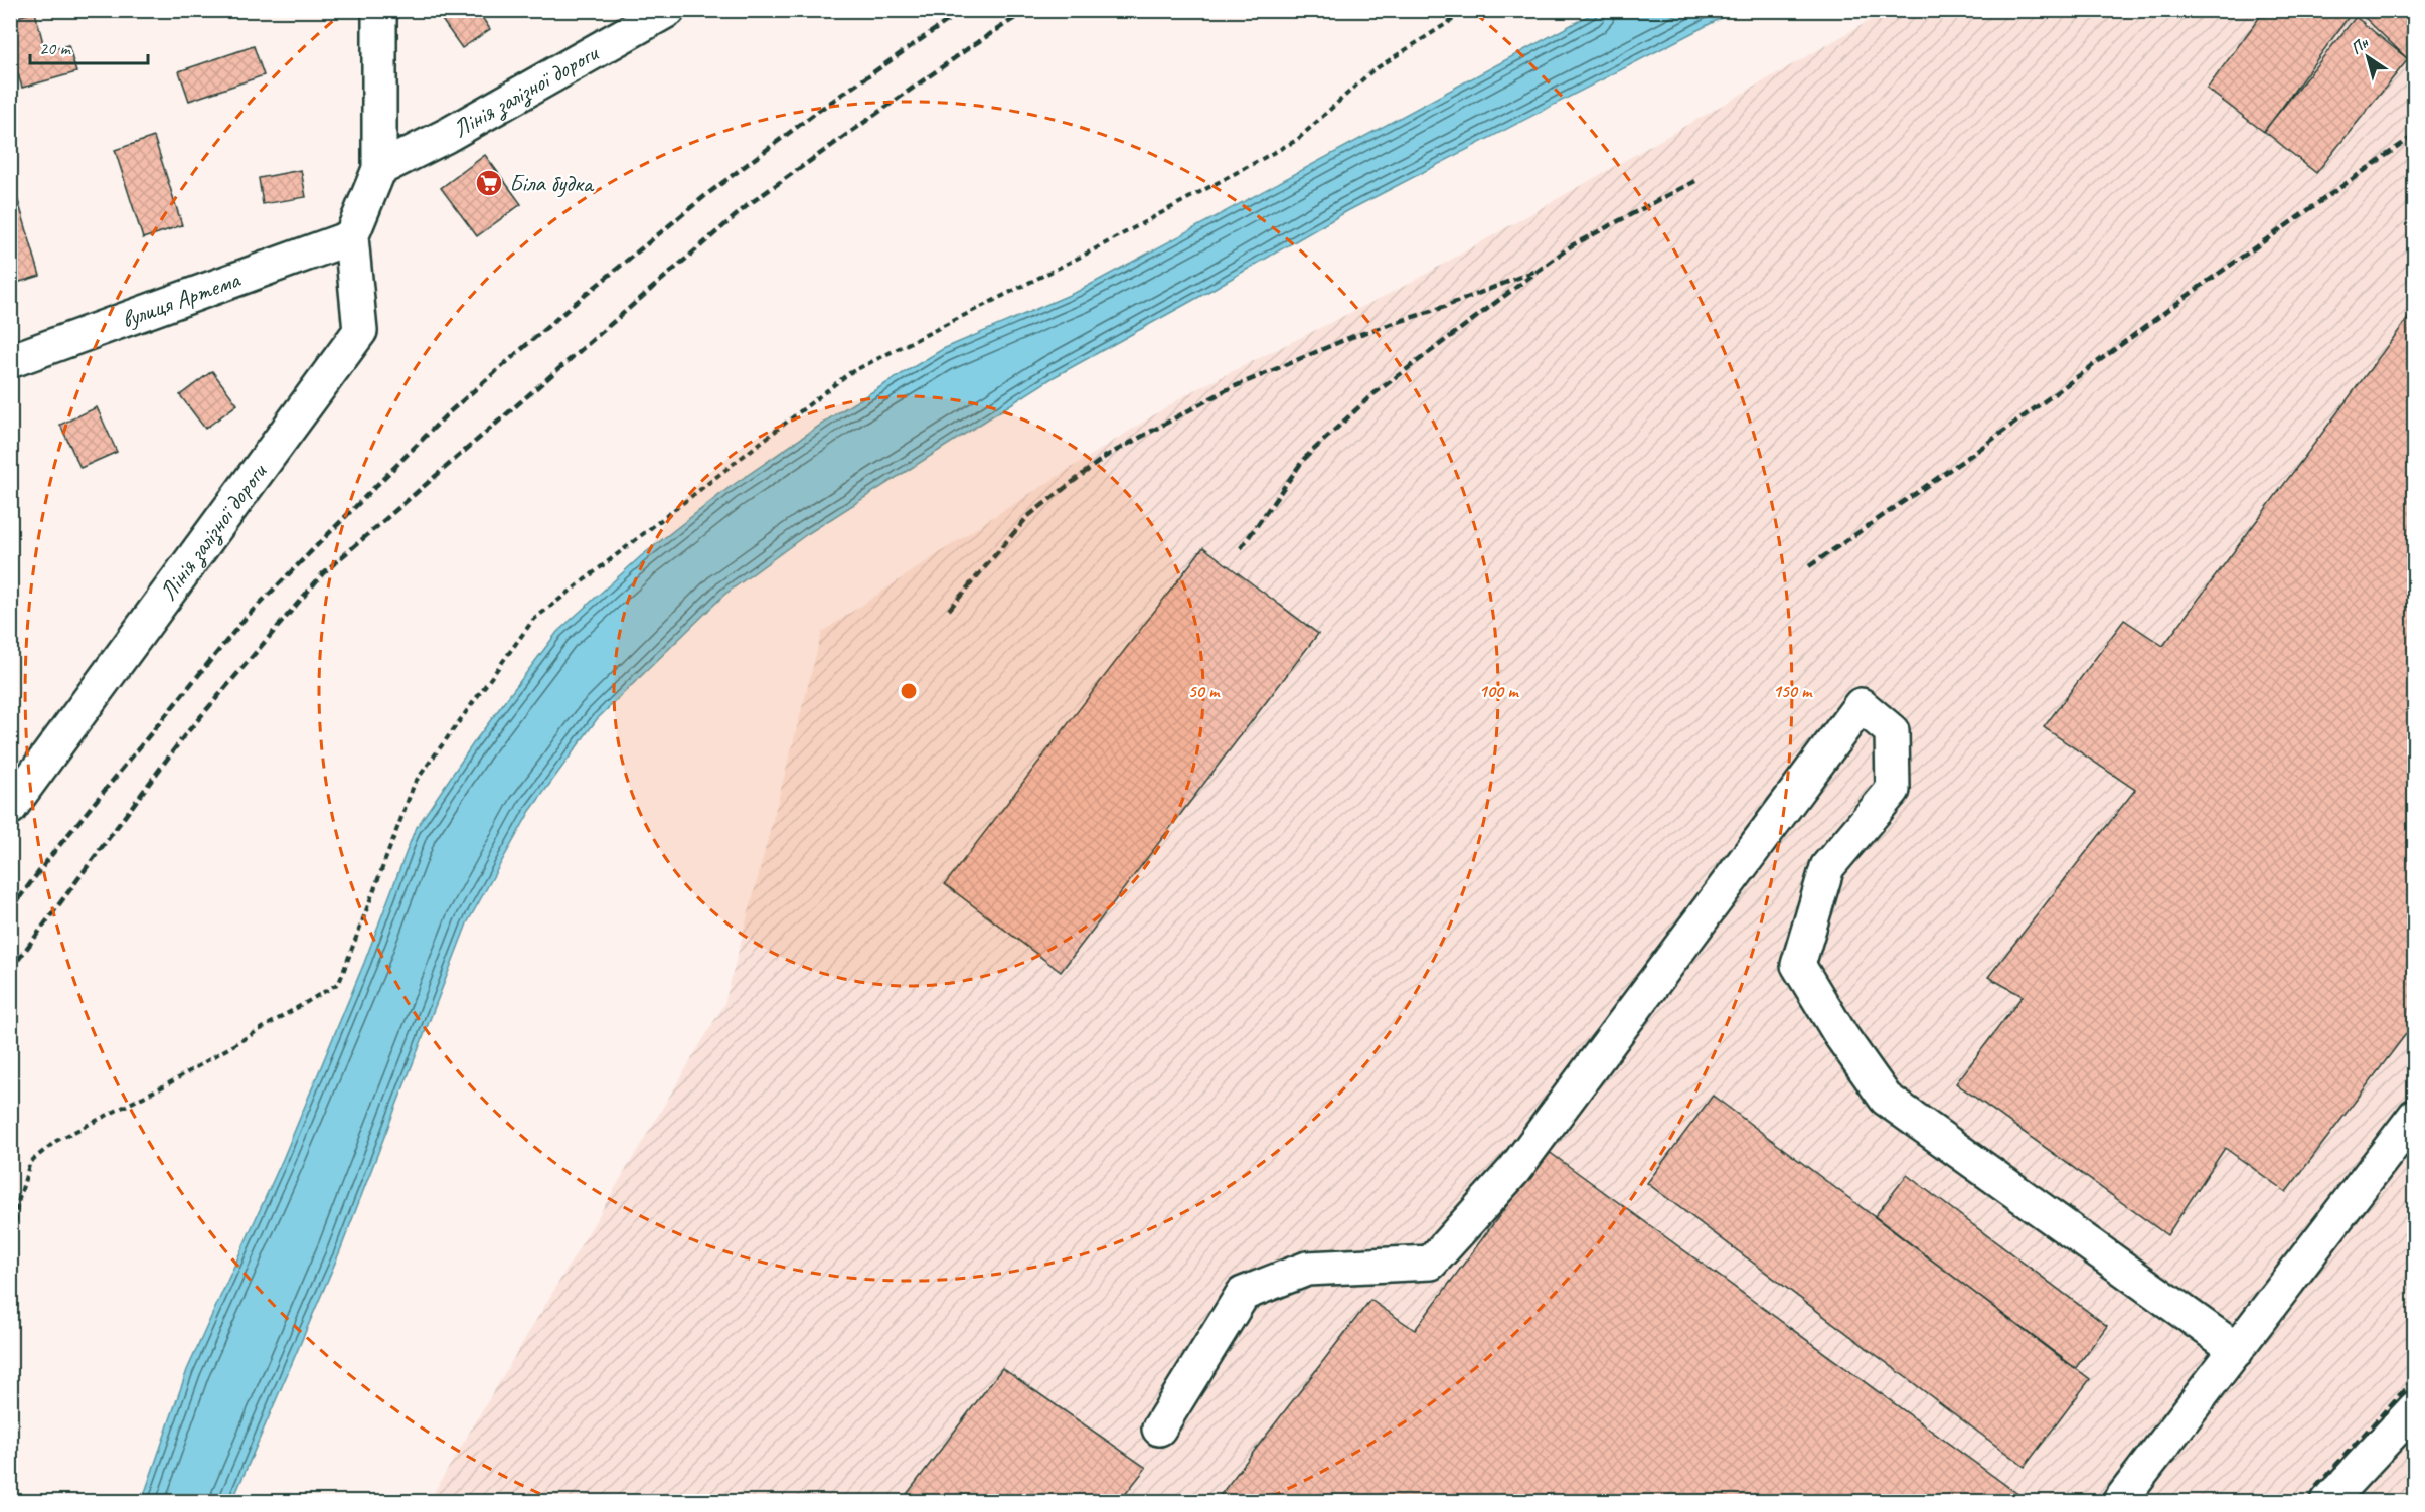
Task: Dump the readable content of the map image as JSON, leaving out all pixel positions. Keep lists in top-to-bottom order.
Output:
{
  "streets": {
    "street": ["Лінія залізної дороги", "вулиця Артема"]
  },
  "crossings": [
    ["Лінія залізної дороги", "вулиця Артема"]
  ],
  "places": {
    "supermarket": ["Біла будка"]
  },
  "scale_bar": "20 m",
  "north": "top left",
  "rings": ["50 m", "100 m", "150 m"]
}
